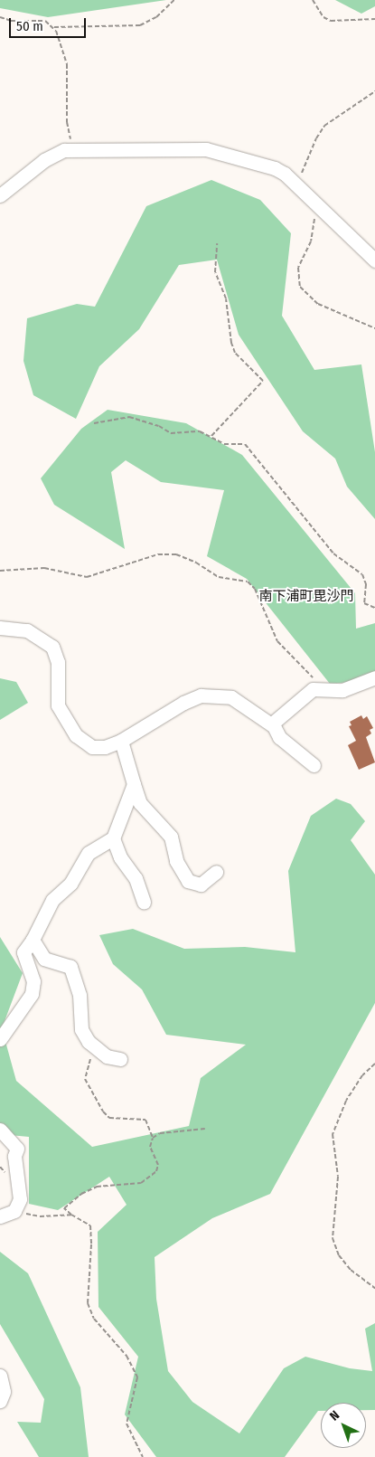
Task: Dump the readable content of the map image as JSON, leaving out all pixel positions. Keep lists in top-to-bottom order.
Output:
{
  "districts": ["南下浦町毘沙門"],
  "scale_bar": "50 m",
  "north": "top left"
}
